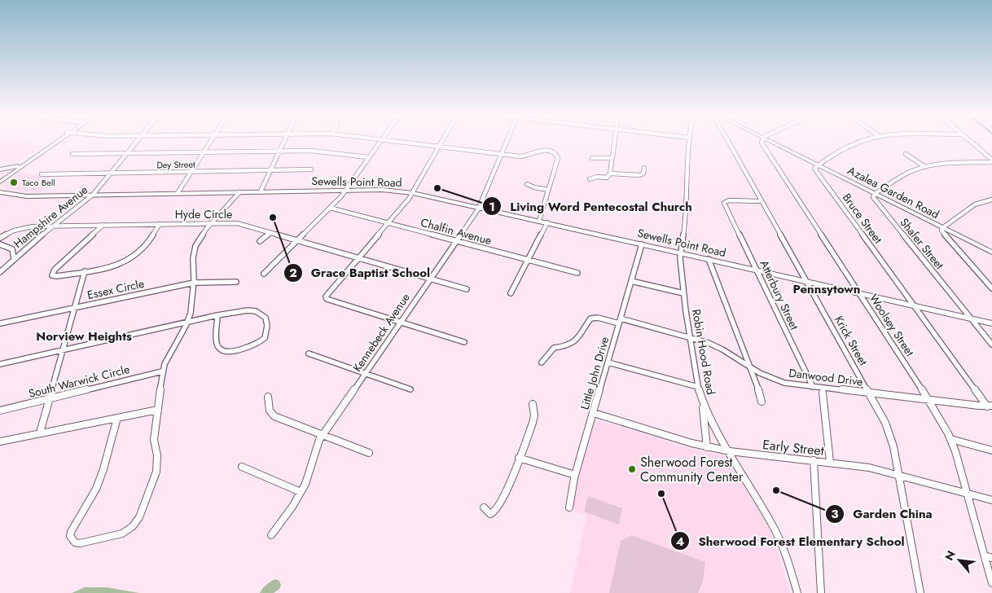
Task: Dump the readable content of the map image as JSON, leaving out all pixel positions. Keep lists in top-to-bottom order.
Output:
{
  "streets": {
    "main road": ["Sewells Point Road", "Azalea Garden Road"],
    "street": [
      "Dey Street",
      "Hyde Circle",
      "Hampshire Avenue",
      "Bruce Street",
      "Chalfin Avenue",
      "Shafer Street",
      "Essex Circle",
      "Atterbury Street",
      "Woolsey Street",
      "Kennebeck Avenue",
      "Krick Street",
      "Robin Hood Road",
      "Little John Drive",
      "Danwood Drive",
      "South Warwick Circle",
      "Early Street"
    ]
  },
  "crossings": [
    ["Dey Street", "Hampshire Avenue"],
    ["Sewells Point Road", "Hampshire Avenue"],
    ["Sewells Point Road", "Bruce Street"],
    ["Sewells Point Road", "Shafer Street"],
    ["Sewells Point Road", "Atterbury Street"],
    ["Sewells Point Road", "Woolsey Street"],
    ["Sewells Point Road", "Kennebeck Avenue"],
    ["Sewells Point Road", "Krick Street"],
    ["Sewells Point Road", "Robin Hood Road"],
    ["Sewells Point Road", "Little John Drive"],
    ["Azalea Garden Road", "Bruce Street"],
    ["Azalea Garden Road", "Shafer Street"],
    ["Hyde Circle", "Hampshire Avenue"],
    ["Hyde Circle", "Kennebeck Avenue"],
    ["Bruce Street", "Danwood Drive"],
    ["Chalfin Avenue", "Kennebeck Avenue"],
    ["Atterbury Street", "Krick Street"],
    ["Atterbury Street", "Danwood Drive"],
    ["Woolsey Street", "Danwood Drive"],
    ["Woolsey Street", "Early Street"],
    ["Krick Street", "Danwood Drive"],
    ["Krick Street", "Early Street"],
    ["Robin Hood Road", "Danwood Drive"],
    ["Robin Hood Road", "Early Street"],
    ["Little John Drive", "Danwood Drive"],
    ["Little John Drive", "Early Street"]
  ],
  "districts": ["Pennsytown", "Norview Heights"],
  "places": [
    "Taco Bell",
    "Living Word Pentecostal Church",
    "Grace Baptist School",
    "Sherwood Forest Community Center",
    "Garden China",
    "Sherwood Forest Elementary School"
  ],
  "north": "top left"
}
